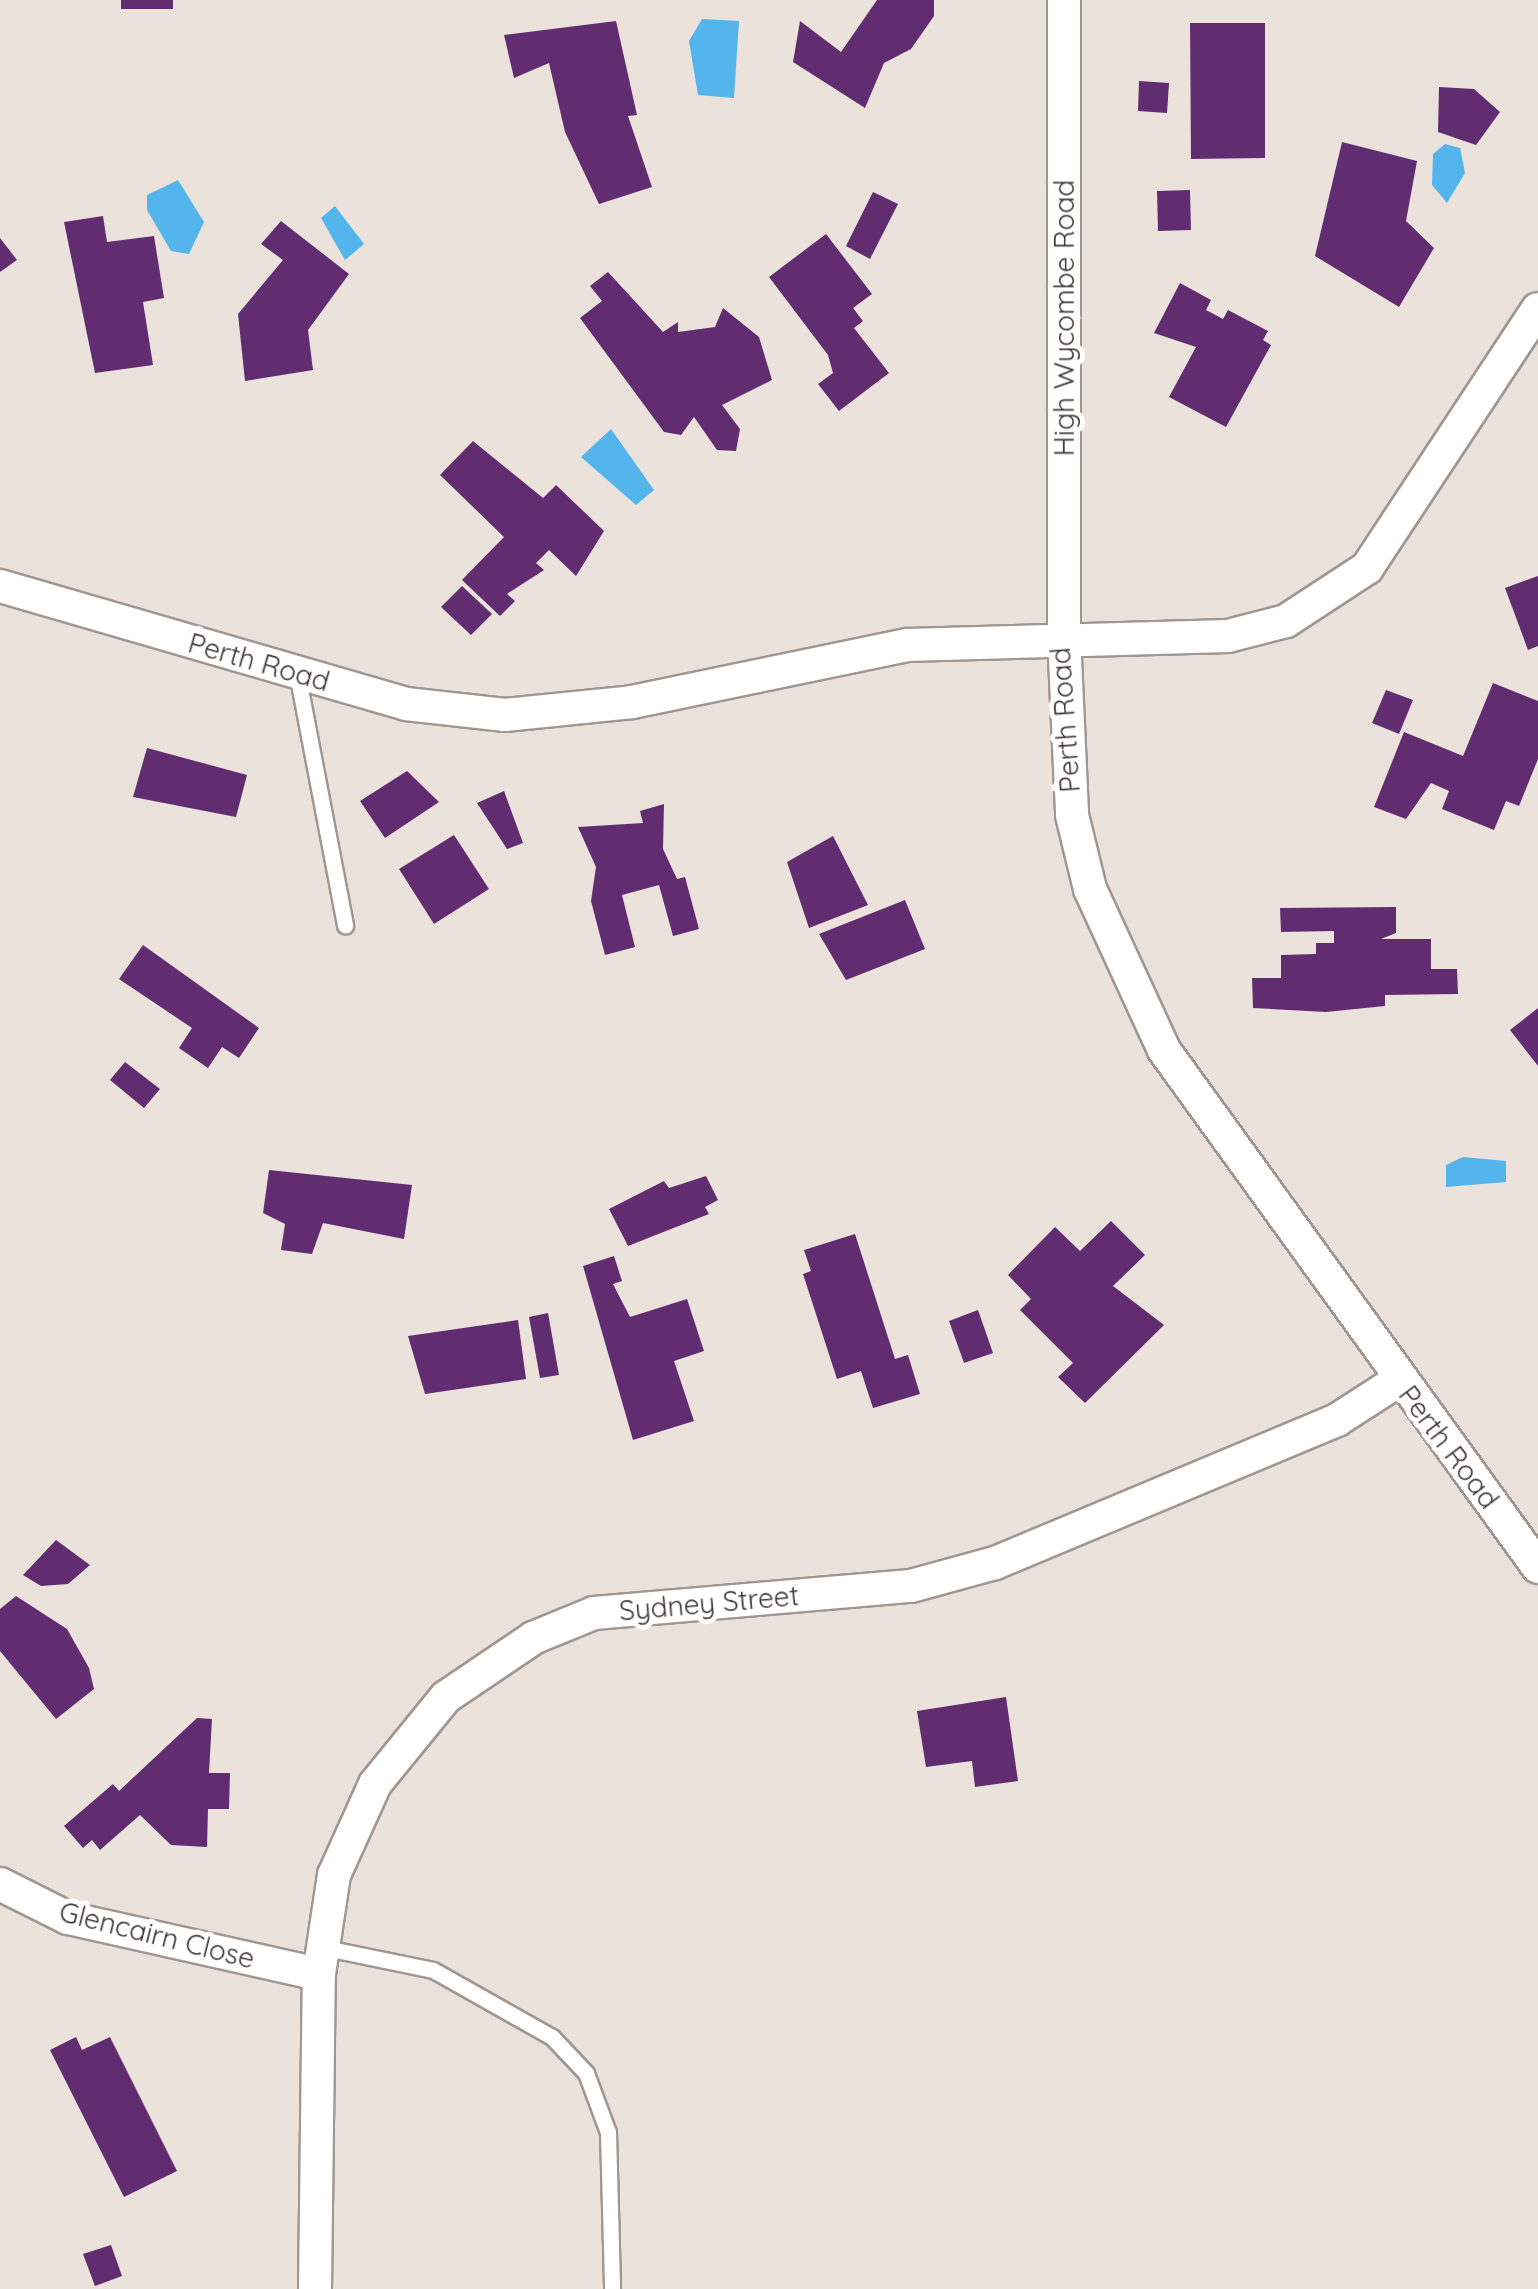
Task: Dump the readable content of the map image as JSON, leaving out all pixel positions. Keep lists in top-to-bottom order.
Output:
{
  "streets": {
    "street": [
      "High Wycombe Road",
      "Perth Road",
      "Sydney Street",
      "Glencairn Close"
    ]
  },
  "crossings": [
    ["High Wycombe Road", "Perth Road"],
    ["Perth Road", "Sydney Street"],
    ["Sydney Street", "Glencairn Close"]
  ]
}
